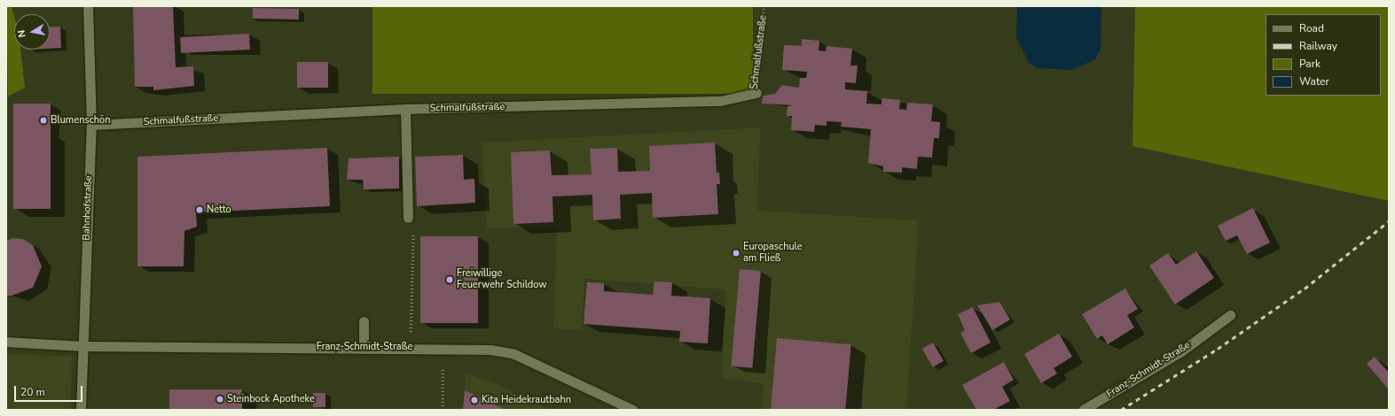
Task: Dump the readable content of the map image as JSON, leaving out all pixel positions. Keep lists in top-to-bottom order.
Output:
{
  "streets": {
    "street": ["Schmalfußstraße", "Bahnhofstraße", "Franz-Schmidt-Straße"]
  },
  "crossings": [
    ["Schmalfußstraße", "Bahnhofstraße"],
    ["Bahnhofstraße", "Franz-Schmidt-Straße"]
  ],
  "places": [
    "Blumenschön",
    "Netto",
    "Europaschule am Fließ",
    "Freiwillige Feuerwehr Schildow",
    "Steinbock Apotheke",
    "Kita Heidekrautbahn"
  ],
  "legend": [
    "Road",
    "Railway",
    "Park",
    "Water"
  ],
  "scale_bar": "20 m",
  "north": "left"
}
